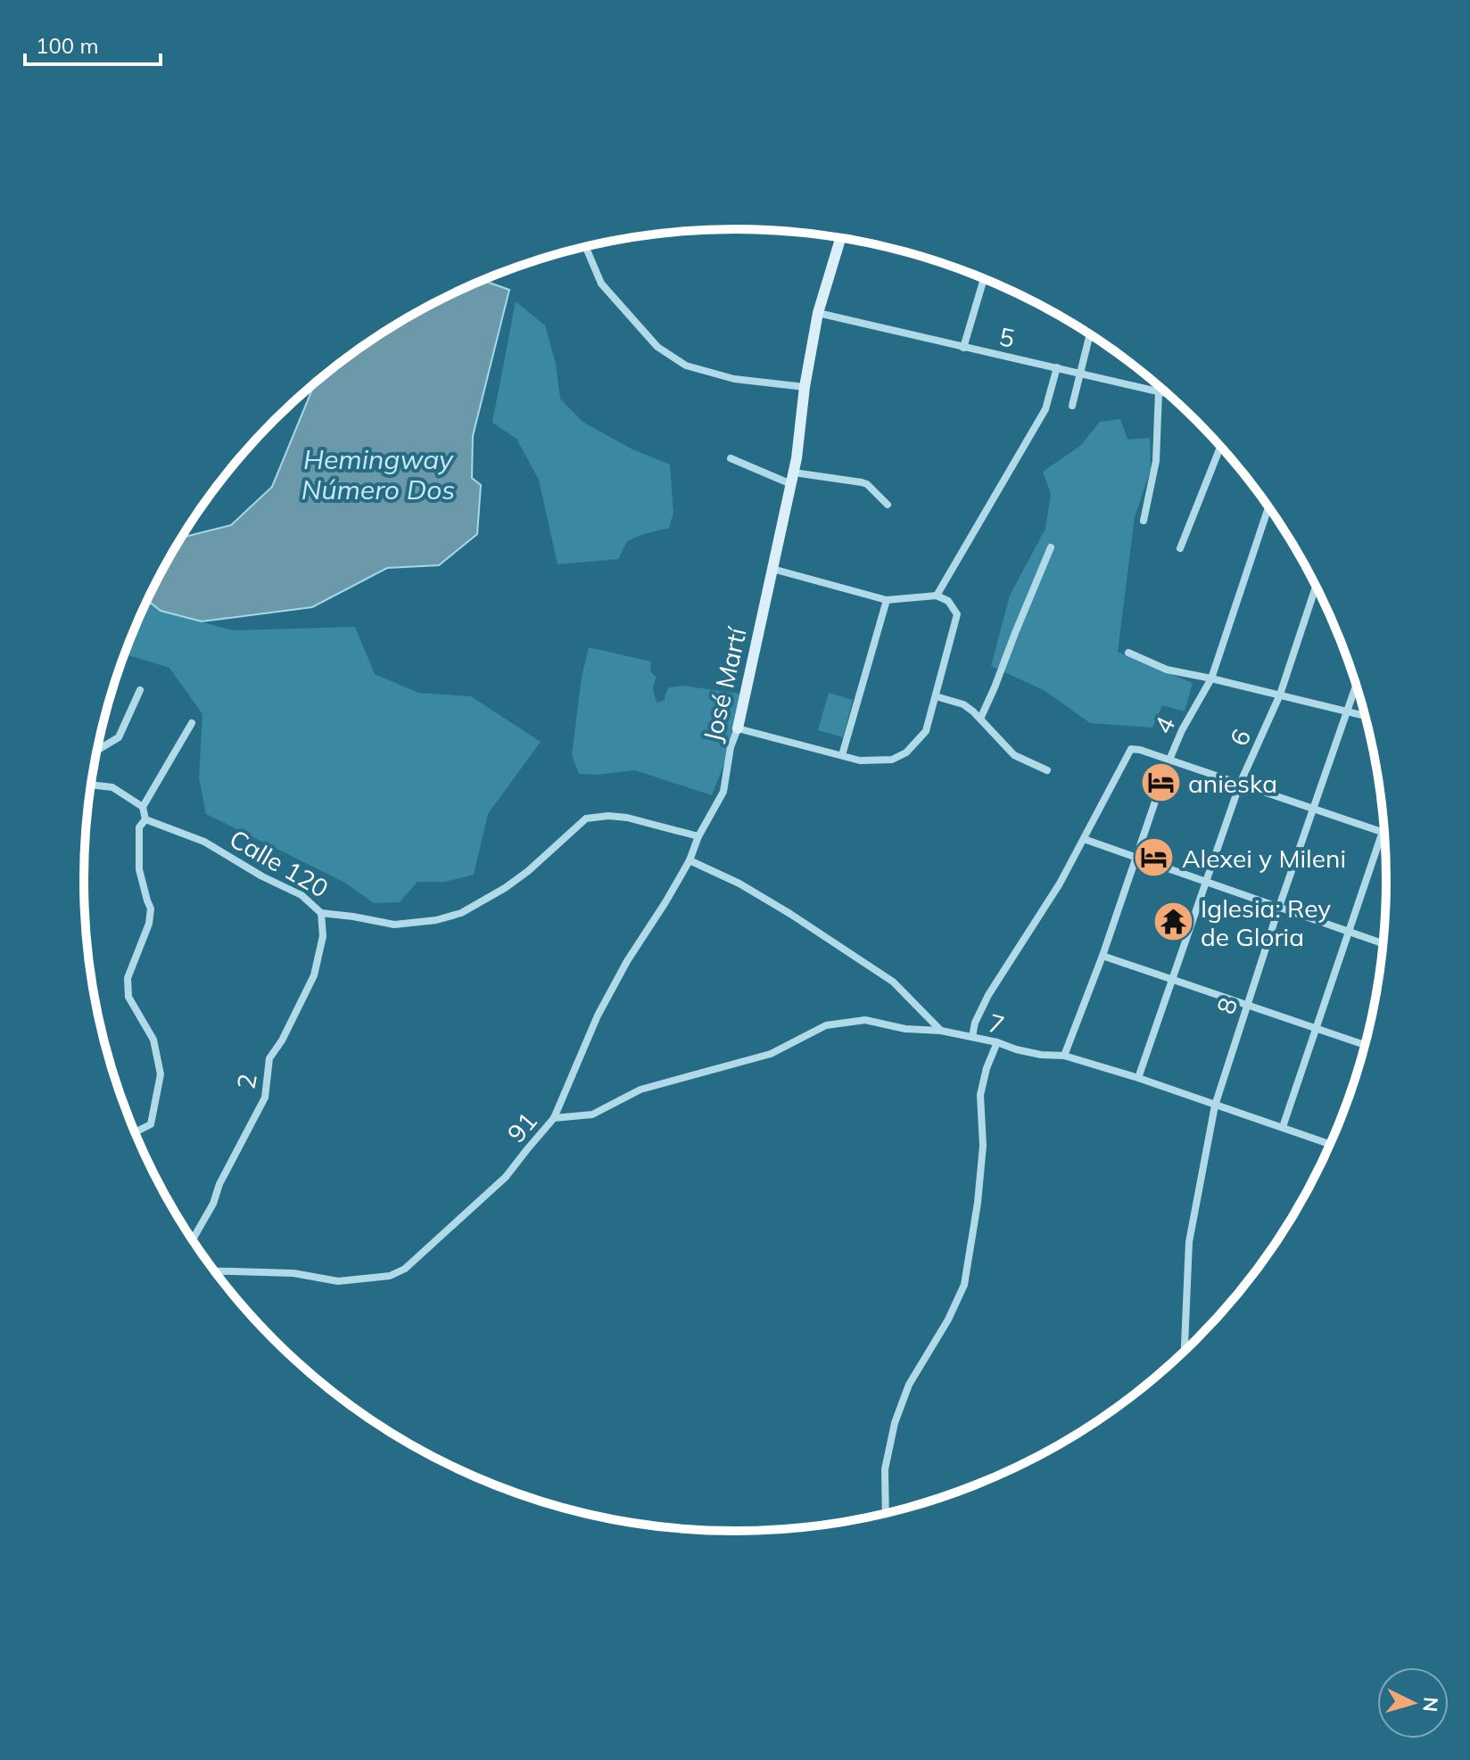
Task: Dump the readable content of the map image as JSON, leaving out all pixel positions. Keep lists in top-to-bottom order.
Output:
{
  "streets": {
    "street": [
      "5",
      "José Martí",
      "4",
      "6",
      "Calle 120",
      "8",
      "7",
      "2",
      "91"
    ]
  },
  "crossings": [
    ["5", "José Martí"],
    ["José Martí", "Calle 120"],
    ["José Martí", "91"],
    ["4", "7"],
    ["6", "7"],
    ["Calle 120", "2"],
    ["8", "7"],
    ["7", "91"]
  ],
  "water": ["Hemingway Número Dos"],
  "places": {
    "hotel": ["anieska", "Alexei y Mileni"],
    "temple": ["Iglesia: Rey de Gloria"]
  },
  "scale_bar": "100 m",
  "north": "right"
}
